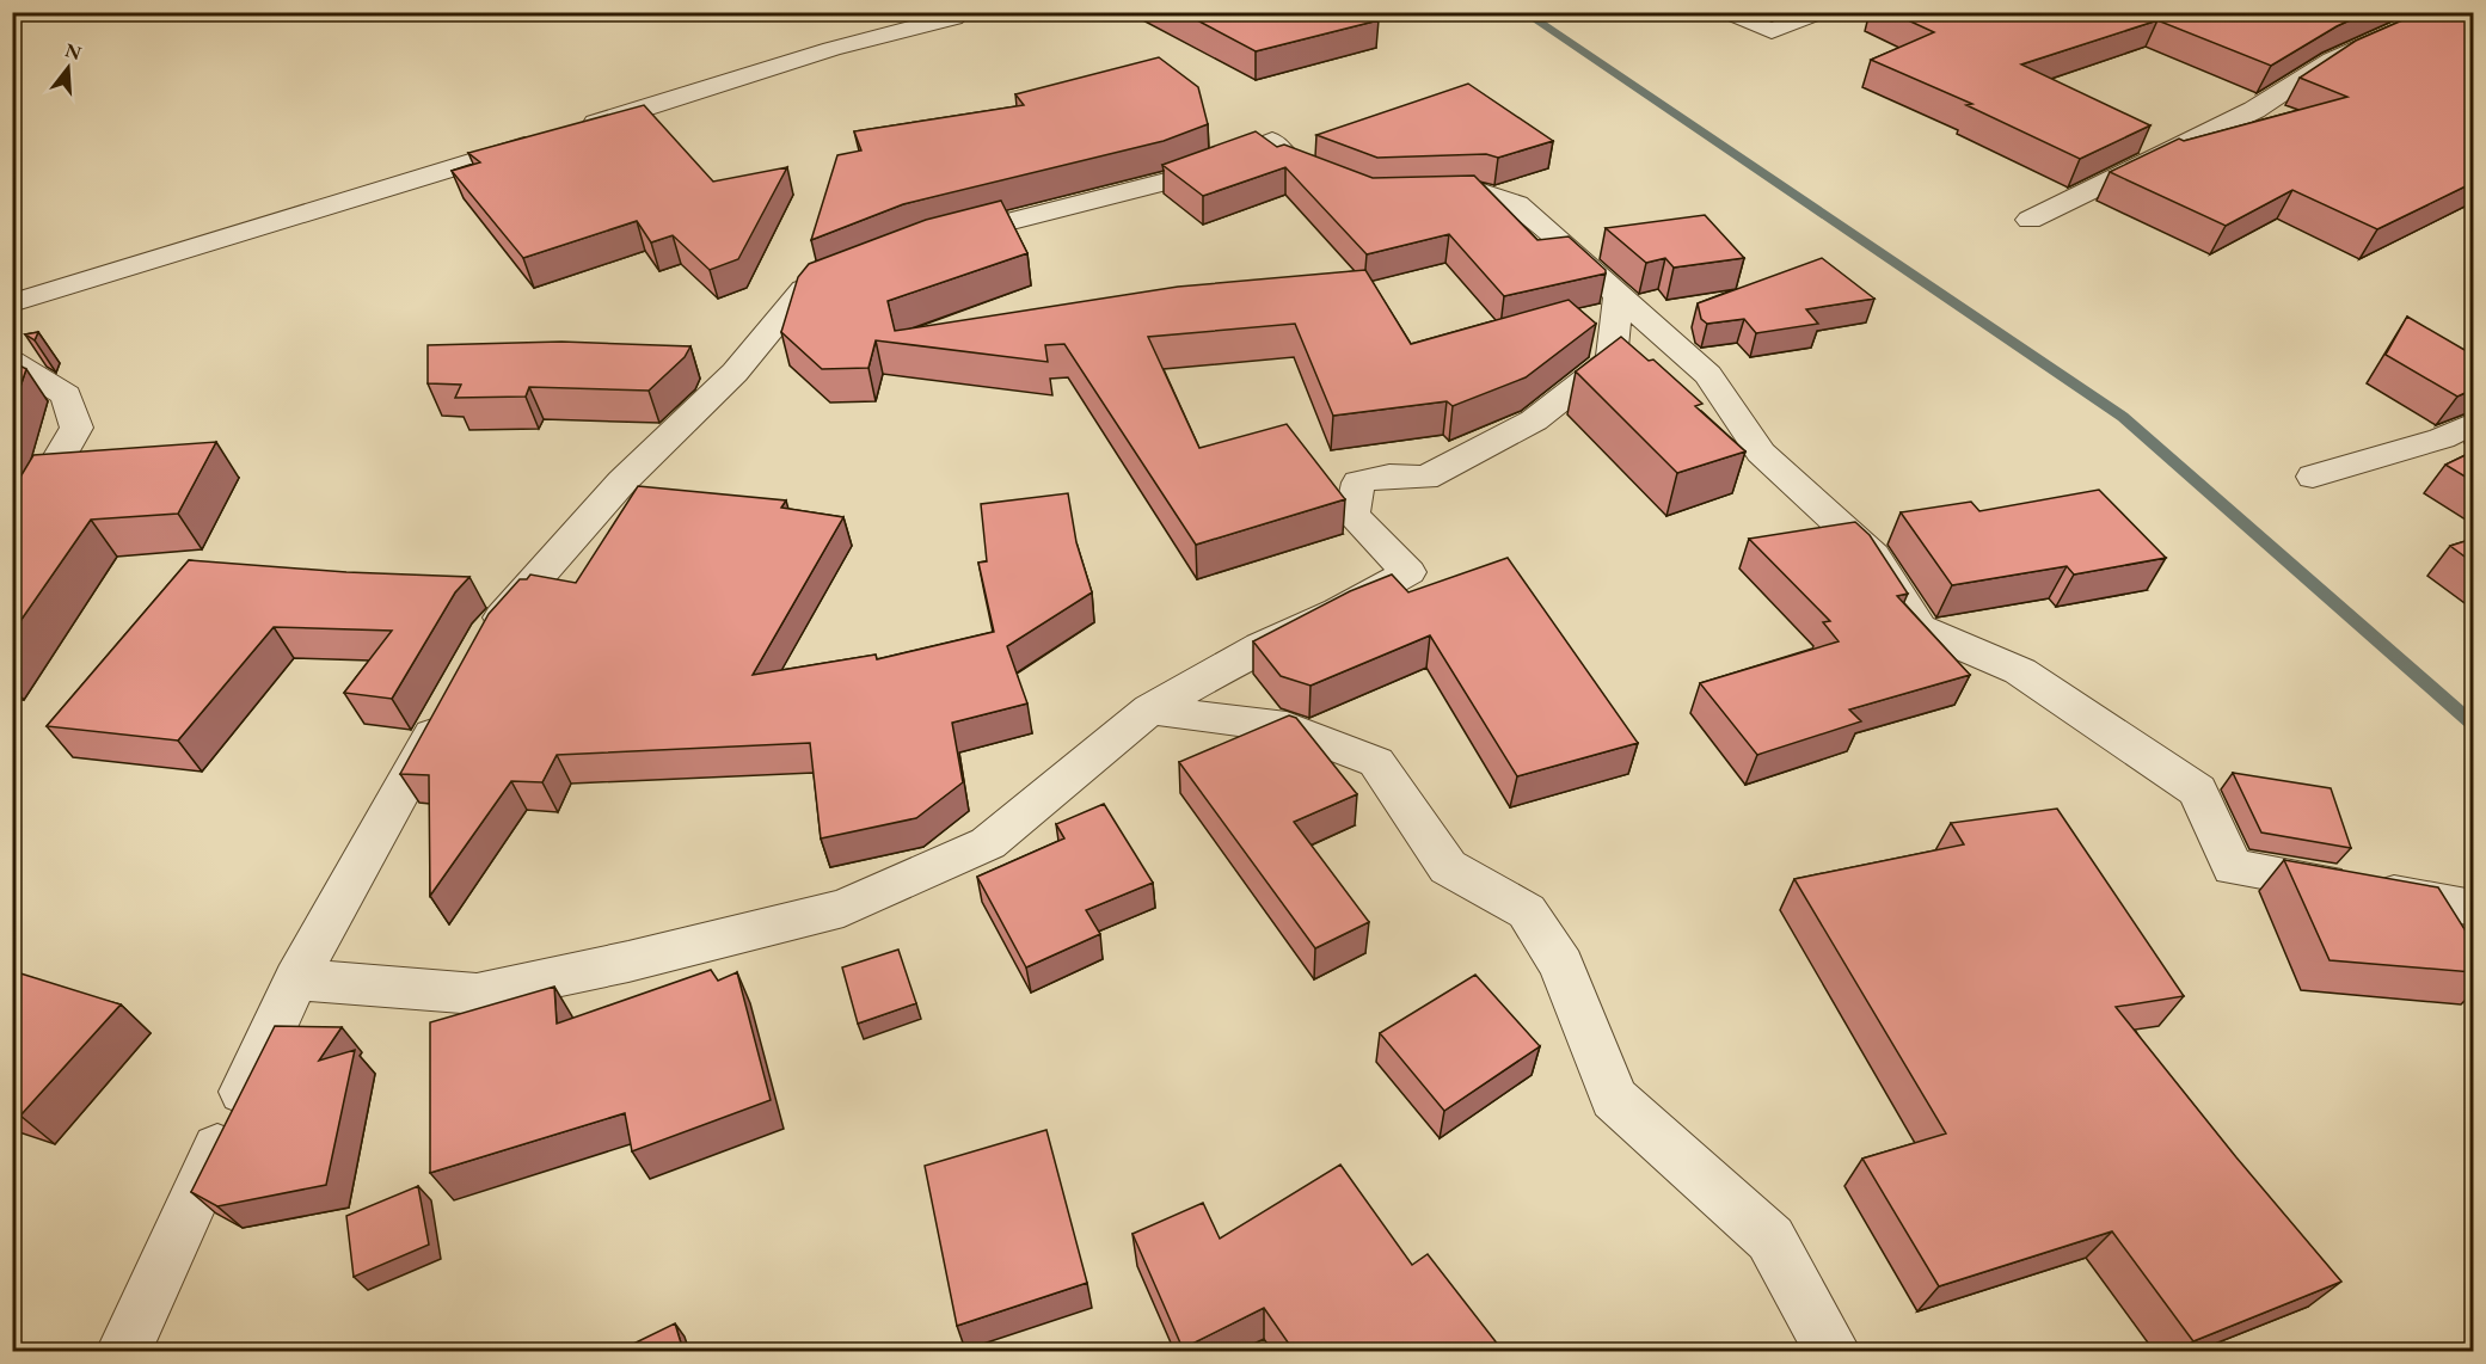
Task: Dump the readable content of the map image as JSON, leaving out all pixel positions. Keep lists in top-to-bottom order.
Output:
{
  "north": "top"
}
